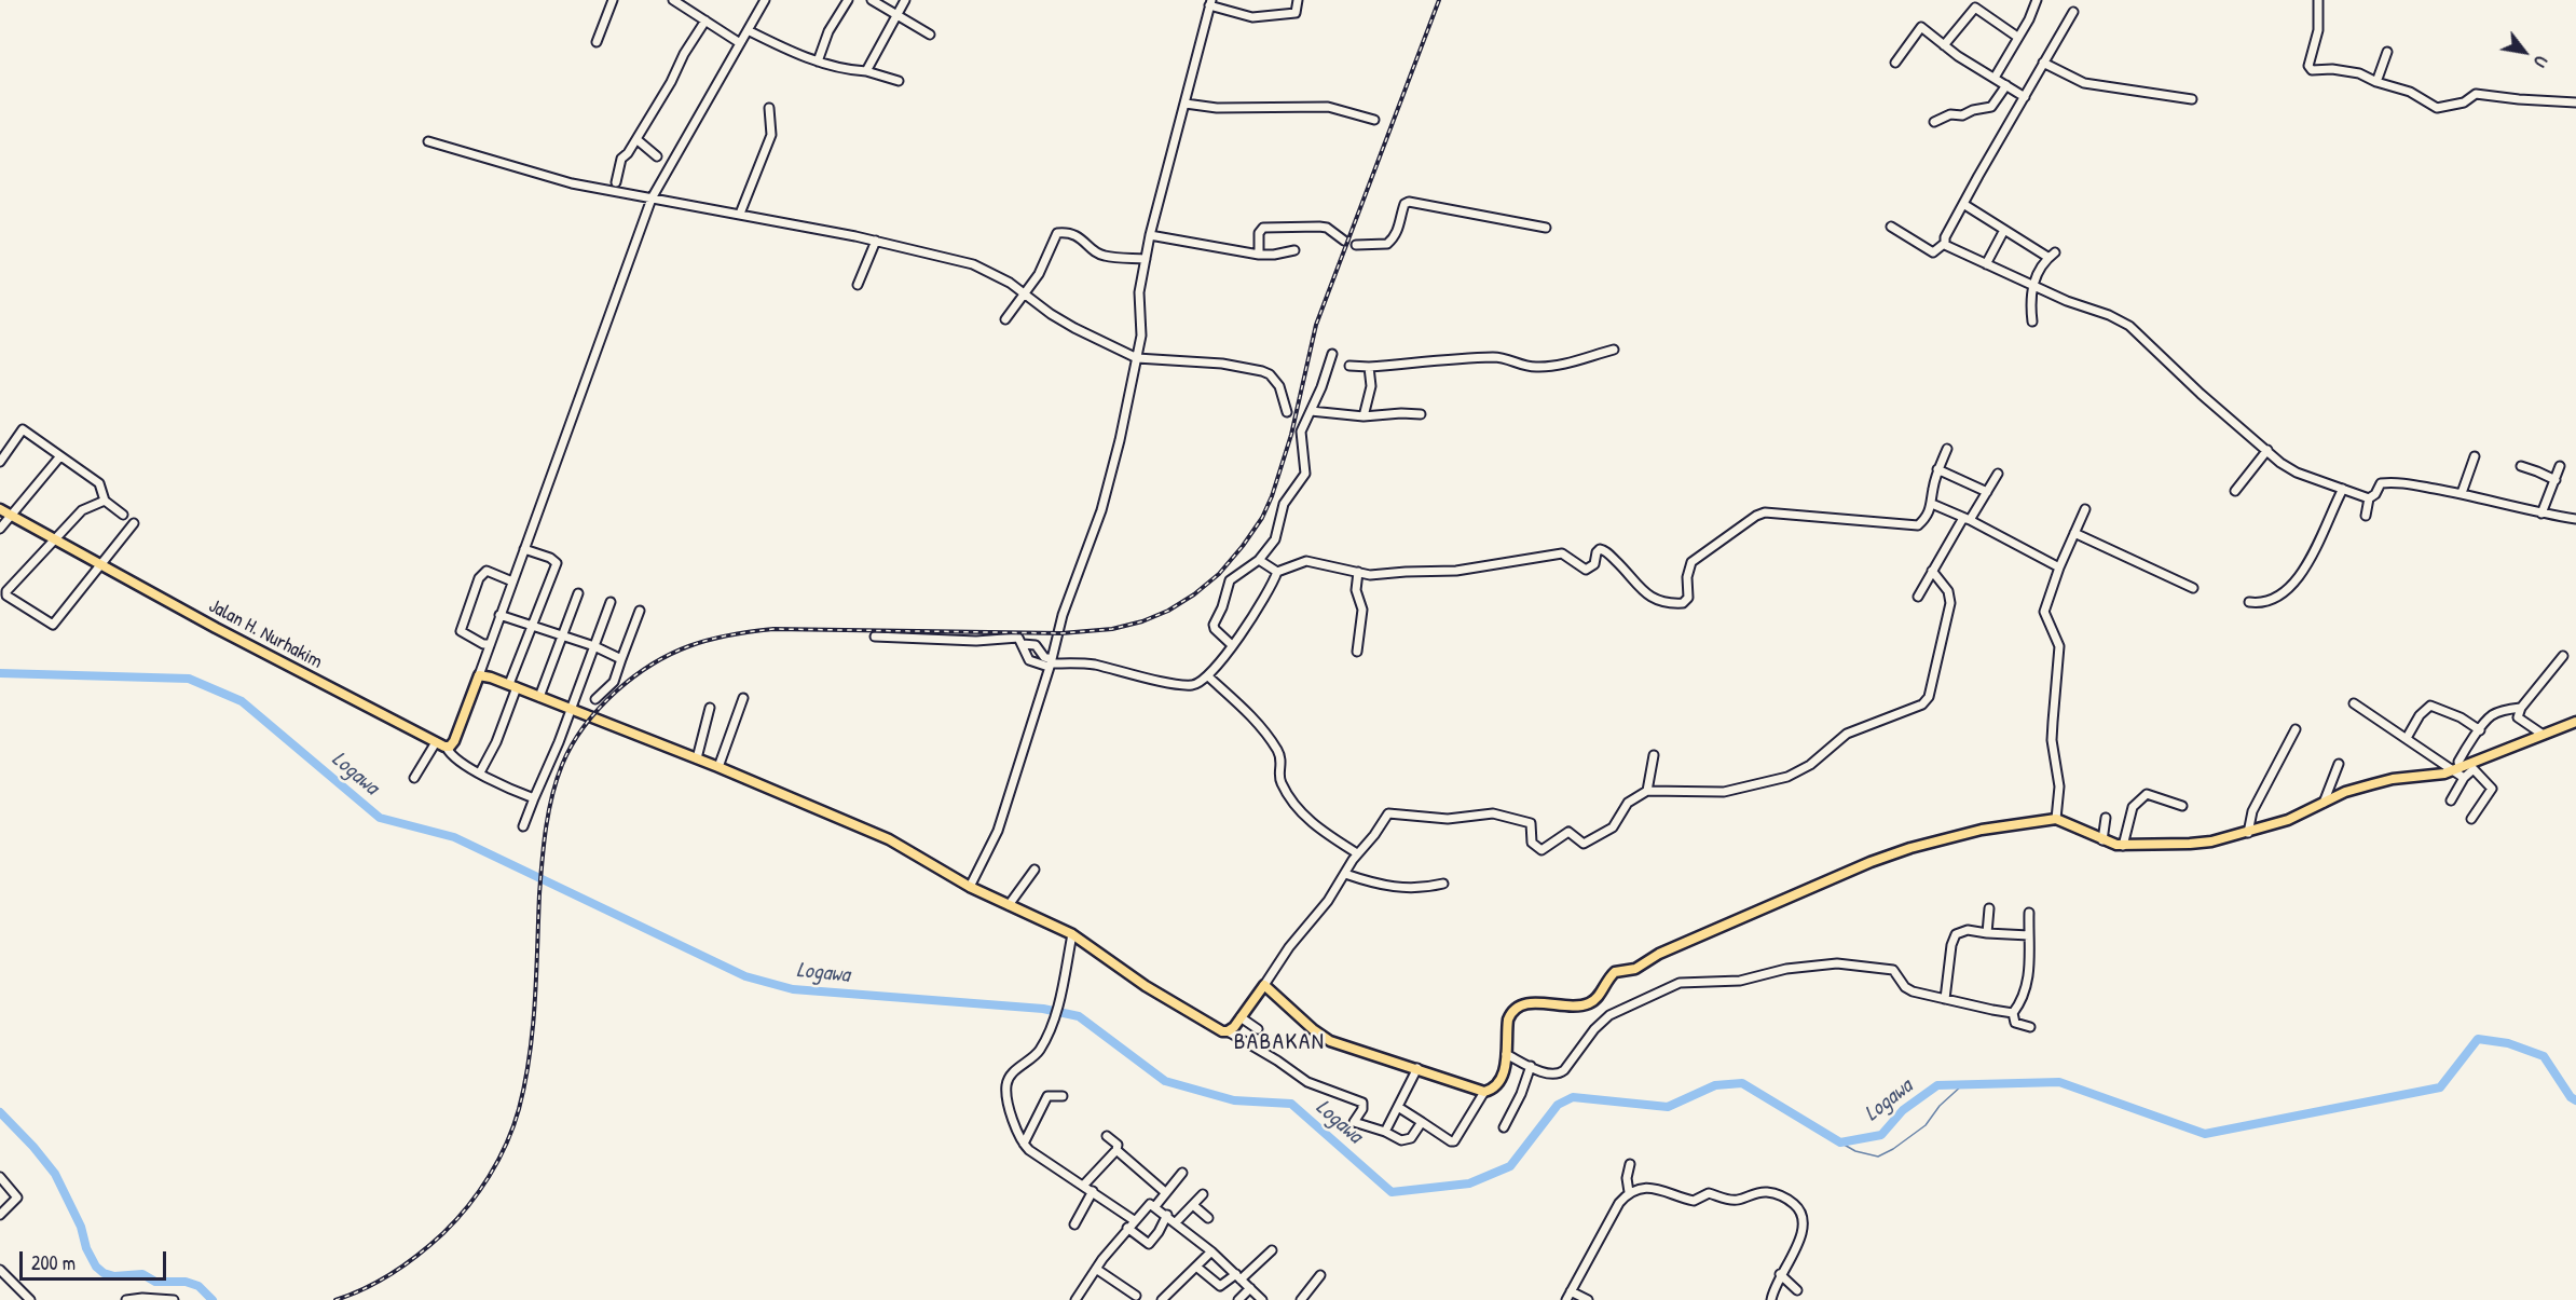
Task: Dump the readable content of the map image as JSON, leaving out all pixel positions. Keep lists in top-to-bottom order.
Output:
{
  "streets": {
    "main road": ["Jalan H. Nurhakim"]
  },
  "districts": ["BABAKAN"],
  "water": ["Logawa"],
  "scale_bar": "200 m",
  "north": "bottom right"
}
